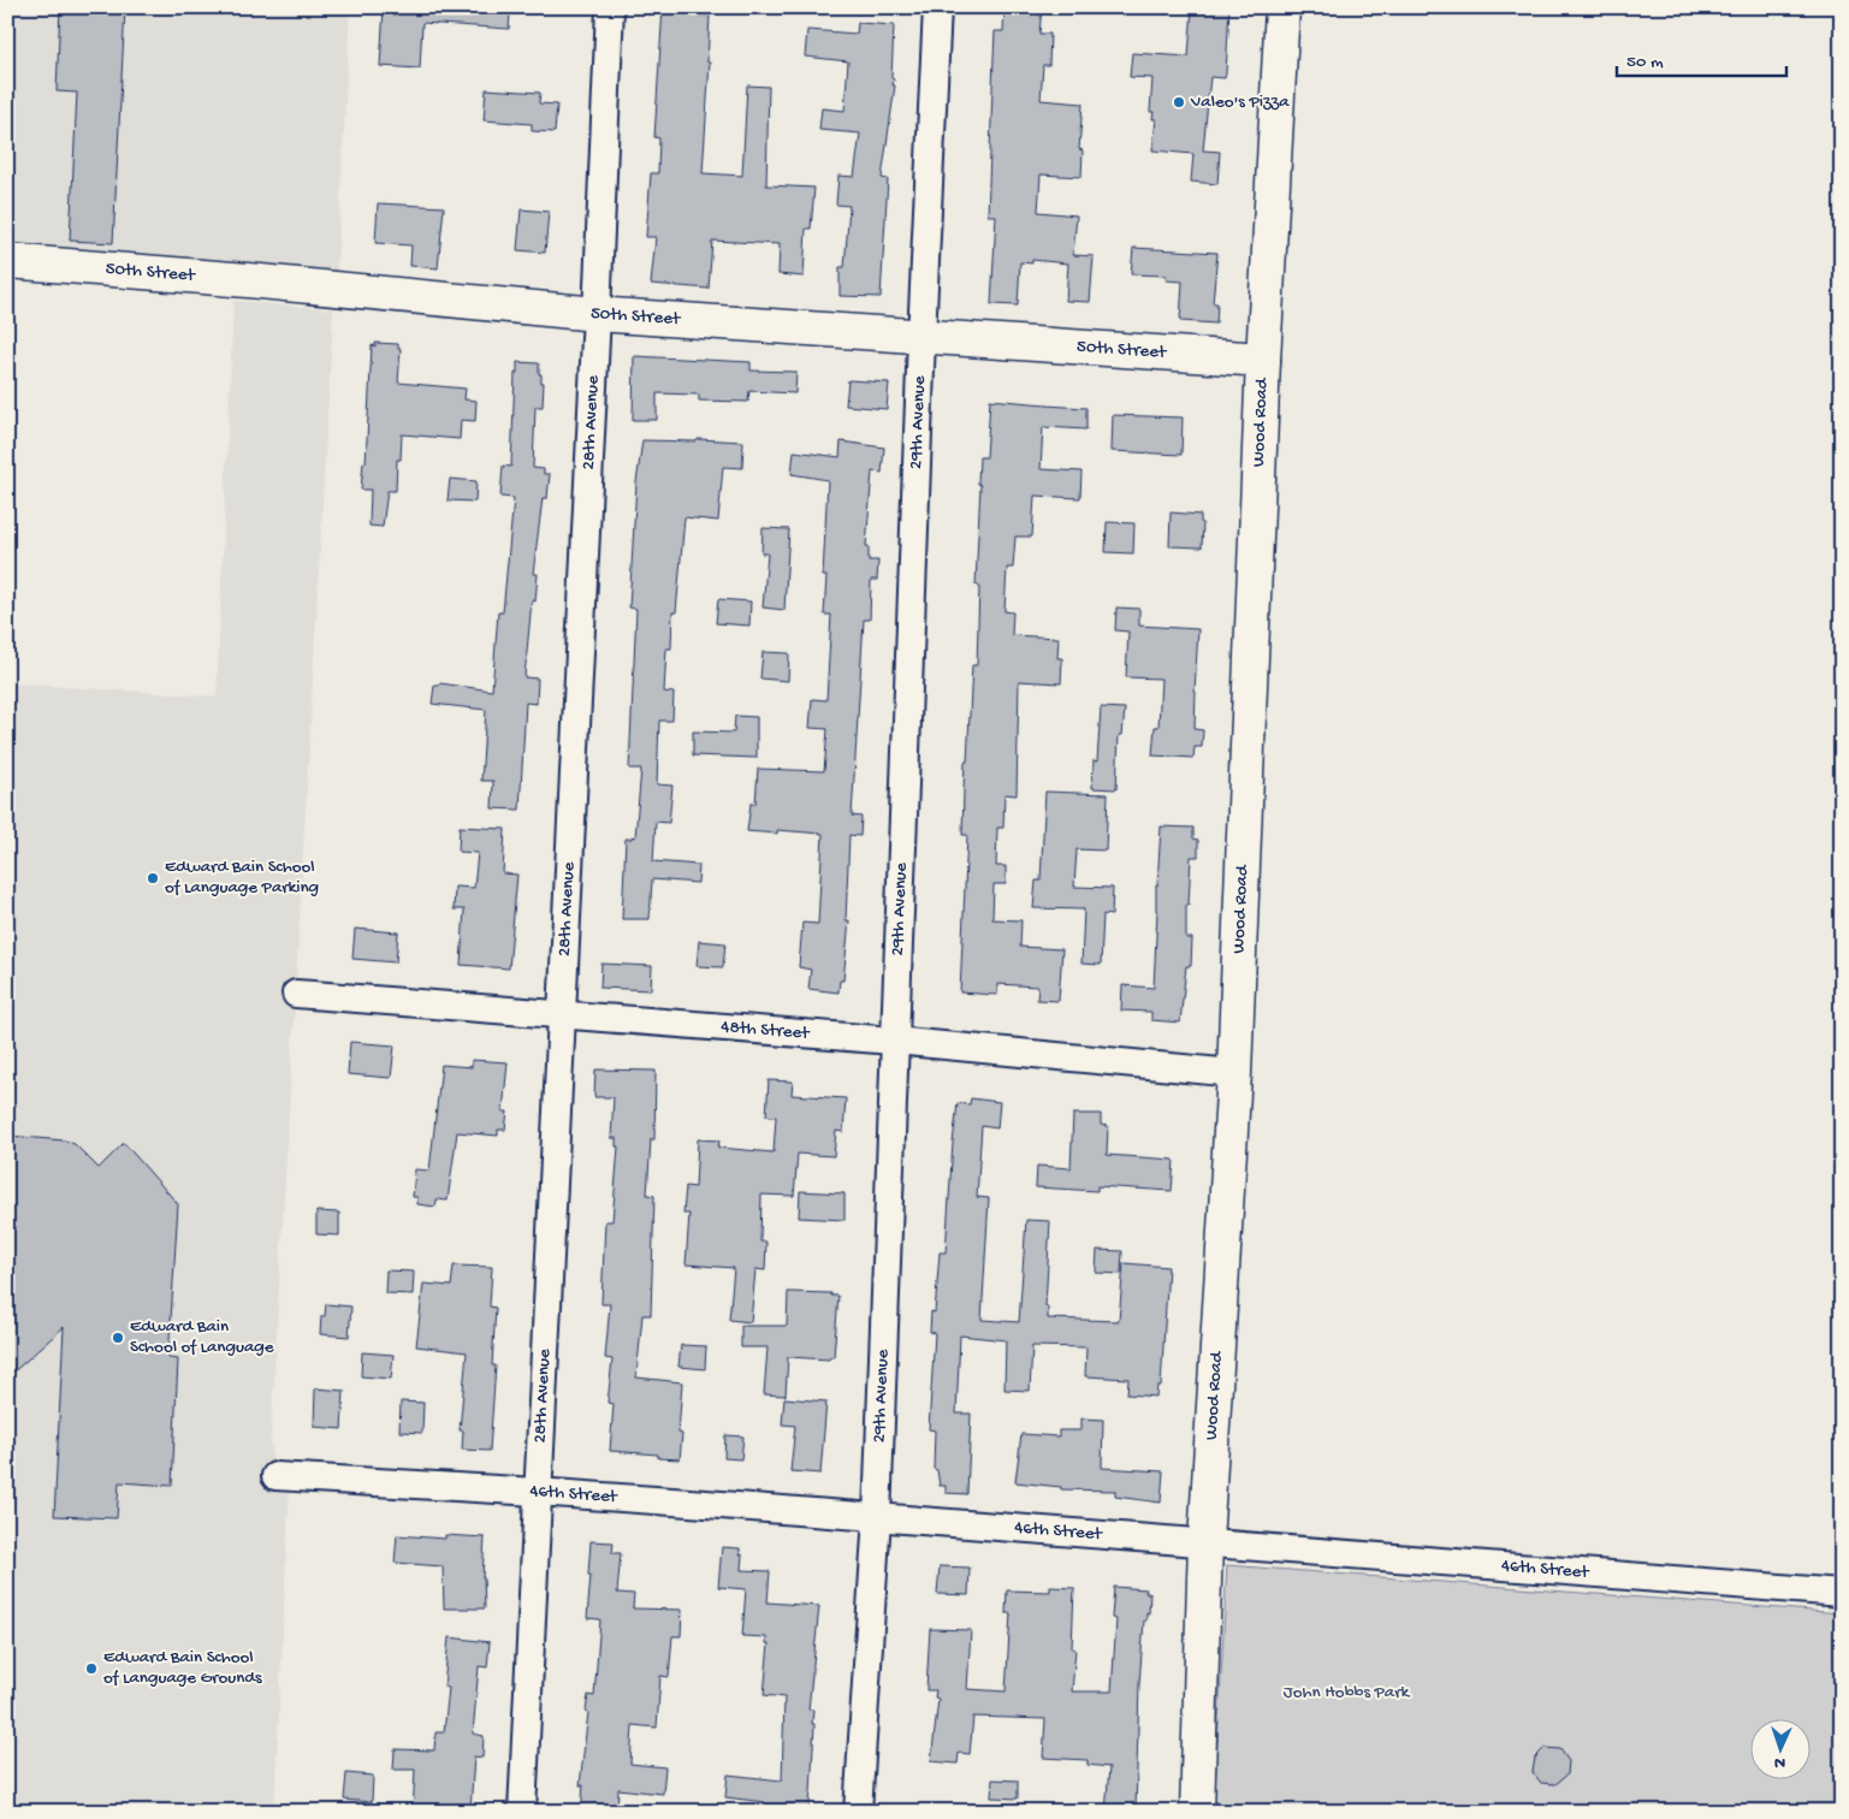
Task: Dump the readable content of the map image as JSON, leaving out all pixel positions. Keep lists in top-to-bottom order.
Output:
{
  "streets": {
    "street": [
      "50th Street",
      "29th Avenue",
      "Wood Road",
      "28th Avenue",
      "48th Street",
      "46th Street"
    ]
  },
  "crossings": [
    ["50th Street", "29th Avenue"],
    ["50th Street", "Wood Road"],
    ["50th Street", "28th Avenue"],
    ["29th Avenue", "48th Street"],
    ["29th Avenue", "46th Street"],
    ["Wood Road", "48th Street"],
    ["Wood Road", "46th Street"],
    ["28th Avenue", "48th Street"],
    ["28th Avenue", "46th Street"]
  ],
  "parks": ["John Hobbs Park"],
  "places": [
    "Valeo's Pizza",
    "Edward Bain School of Language Parking",
    "Edward Bain School of Language",
    "Edward Bain School of Language Grounds"
  ],
  "scale_bar": "50 m",
  "north": "bottom"
}
